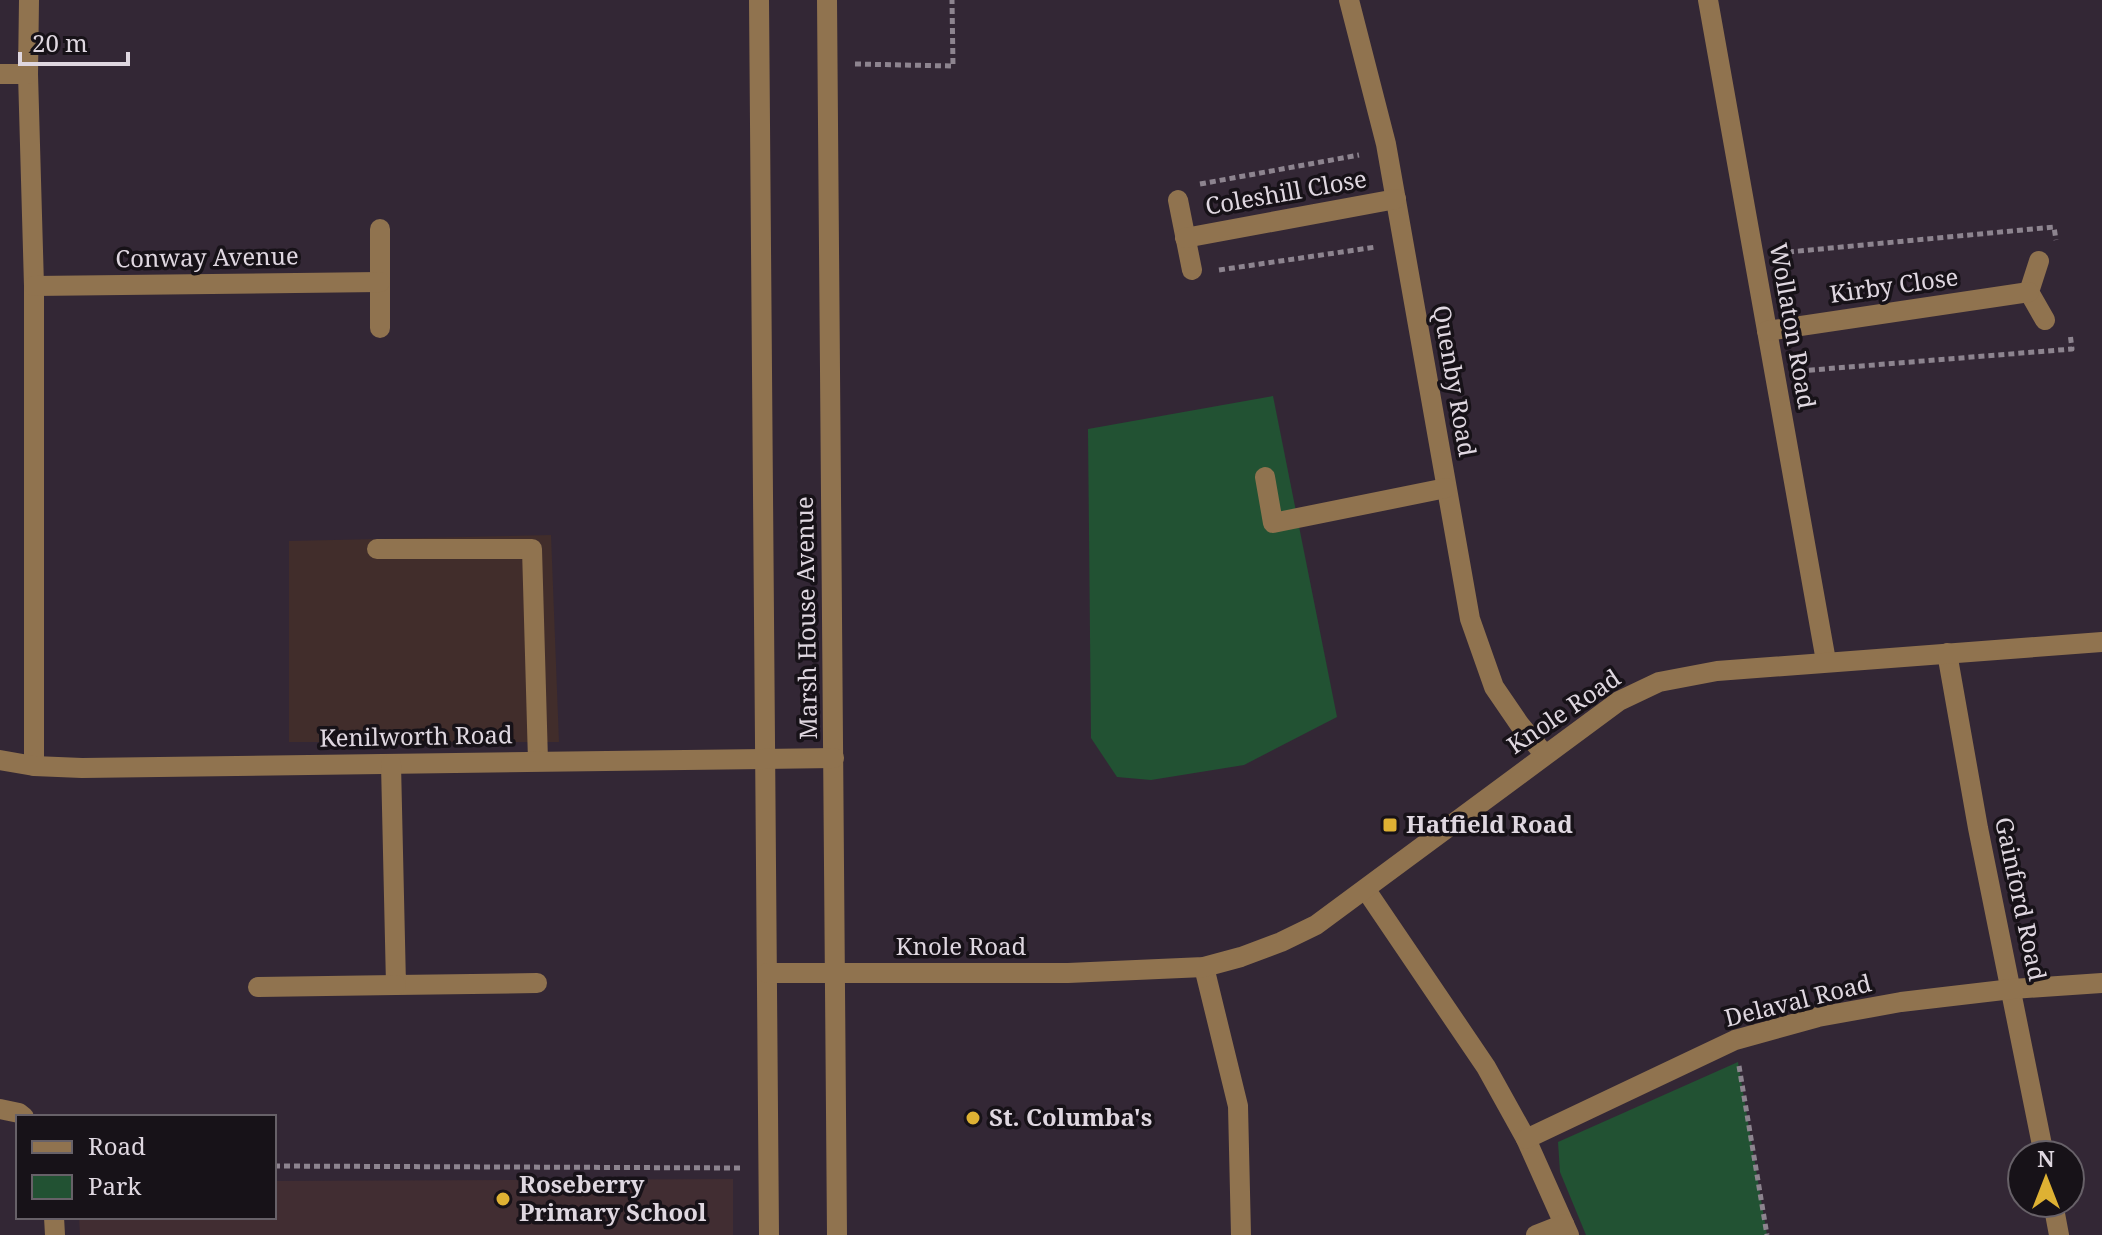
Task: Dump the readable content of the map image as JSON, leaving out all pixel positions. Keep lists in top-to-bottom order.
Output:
{
  "streets": {
    "street": [
      "Coleshill Close",
      "Conway Avenue",
      "Kirby Close",
      "Wollaton Road",
      "Quenby Road",
      "Marsh House Avenue",
      "Knole Road",
      "Kenilworth Road",
      "Gainford Road",
      "Delaval Road"
    ]
  },
  "crossings": [
    ["Coleshill Close", "Quenby Road"],
    ["Kirby Close", "Wollaton Road"],
    ["Wollaton Road", "Knole Road"],
    ["Quenby Road", "Knole Road"],
    ["Marsh House Avenue", "Knole Road"],
    ["Marsh House Avenue", "Kenilworth Road"],
    ["Knole Road", "Gainford Road"],
    ["Gainford Road", "Delaval Road"]
  ],
  "places": {
    "transit": ["Hatfield Road"],
    "other": ["St. Columba's", "Roseberry Primary School"]
  },
  "legend": ["Road", "Park"],
  "scale_bar": "20 m",
  "north": "top"
}
